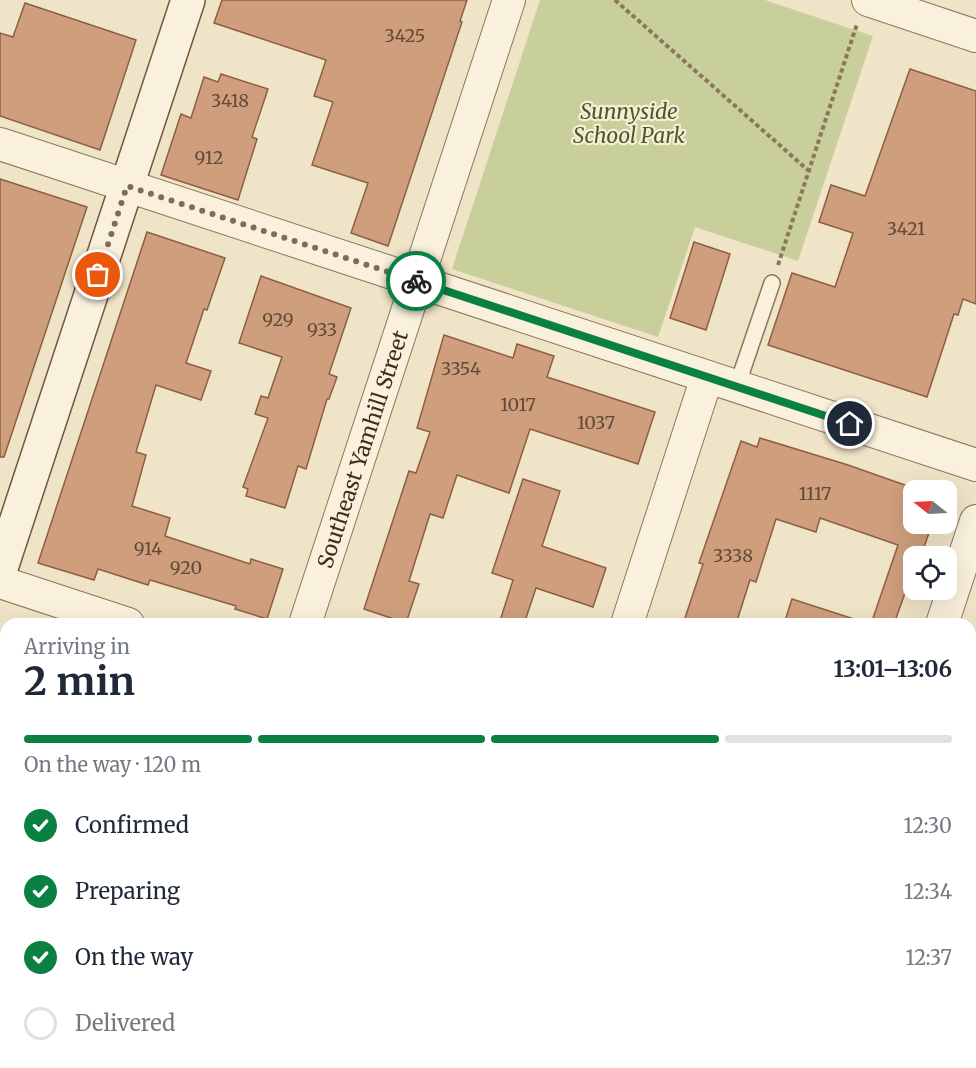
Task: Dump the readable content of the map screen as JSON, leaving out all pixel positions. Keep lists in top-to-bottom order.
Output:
{
  "streets": {
    "street": ["Southeast Yamhill Street"]
  },
  "parks": ["Sunnyside School Park"],
  "house_numbers": [
    "3425",
    "3418",
    "912",
    "3421",
    "929",
    "933",
    "3354",
    "1017",
    "1037",
    "1117",
    "914",
    "3338",
    "920"
  ],
  "north": "left",
  "page": {
    "heading": ["2 min", "Arriving in", "13:01–13:06"],
    "bar": "On the way · 120 m",
    "list": [
      ["Confirmed", "12:30"],
      ["Preparing", "12:34"],
      ["On the way", "12:37"],
      "Delivered"
    ]
  }
}
